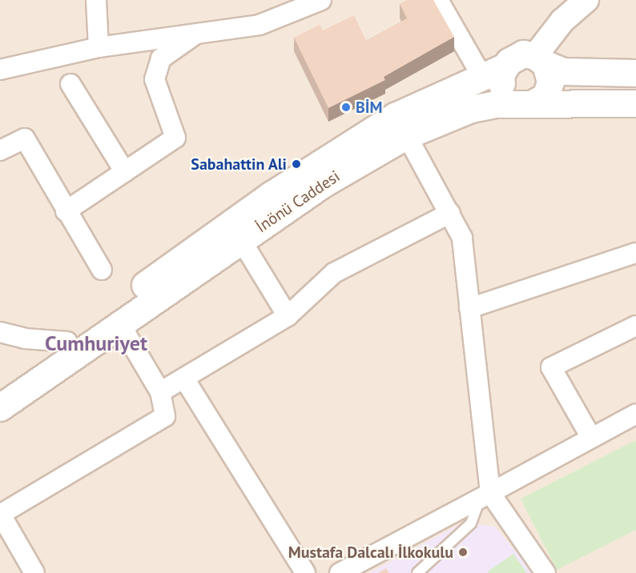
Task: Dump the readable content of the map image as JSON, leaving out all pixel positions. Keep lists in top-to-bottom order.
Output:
{
  "streets": {
    "main road": ["İnönü Caddesi"]
  },
  "districts": ["Cumhuriyet"],
  "places": ["BİM", "Sabahattin Ali", "Mustafa Dalcalı İlkokulu"]
}
